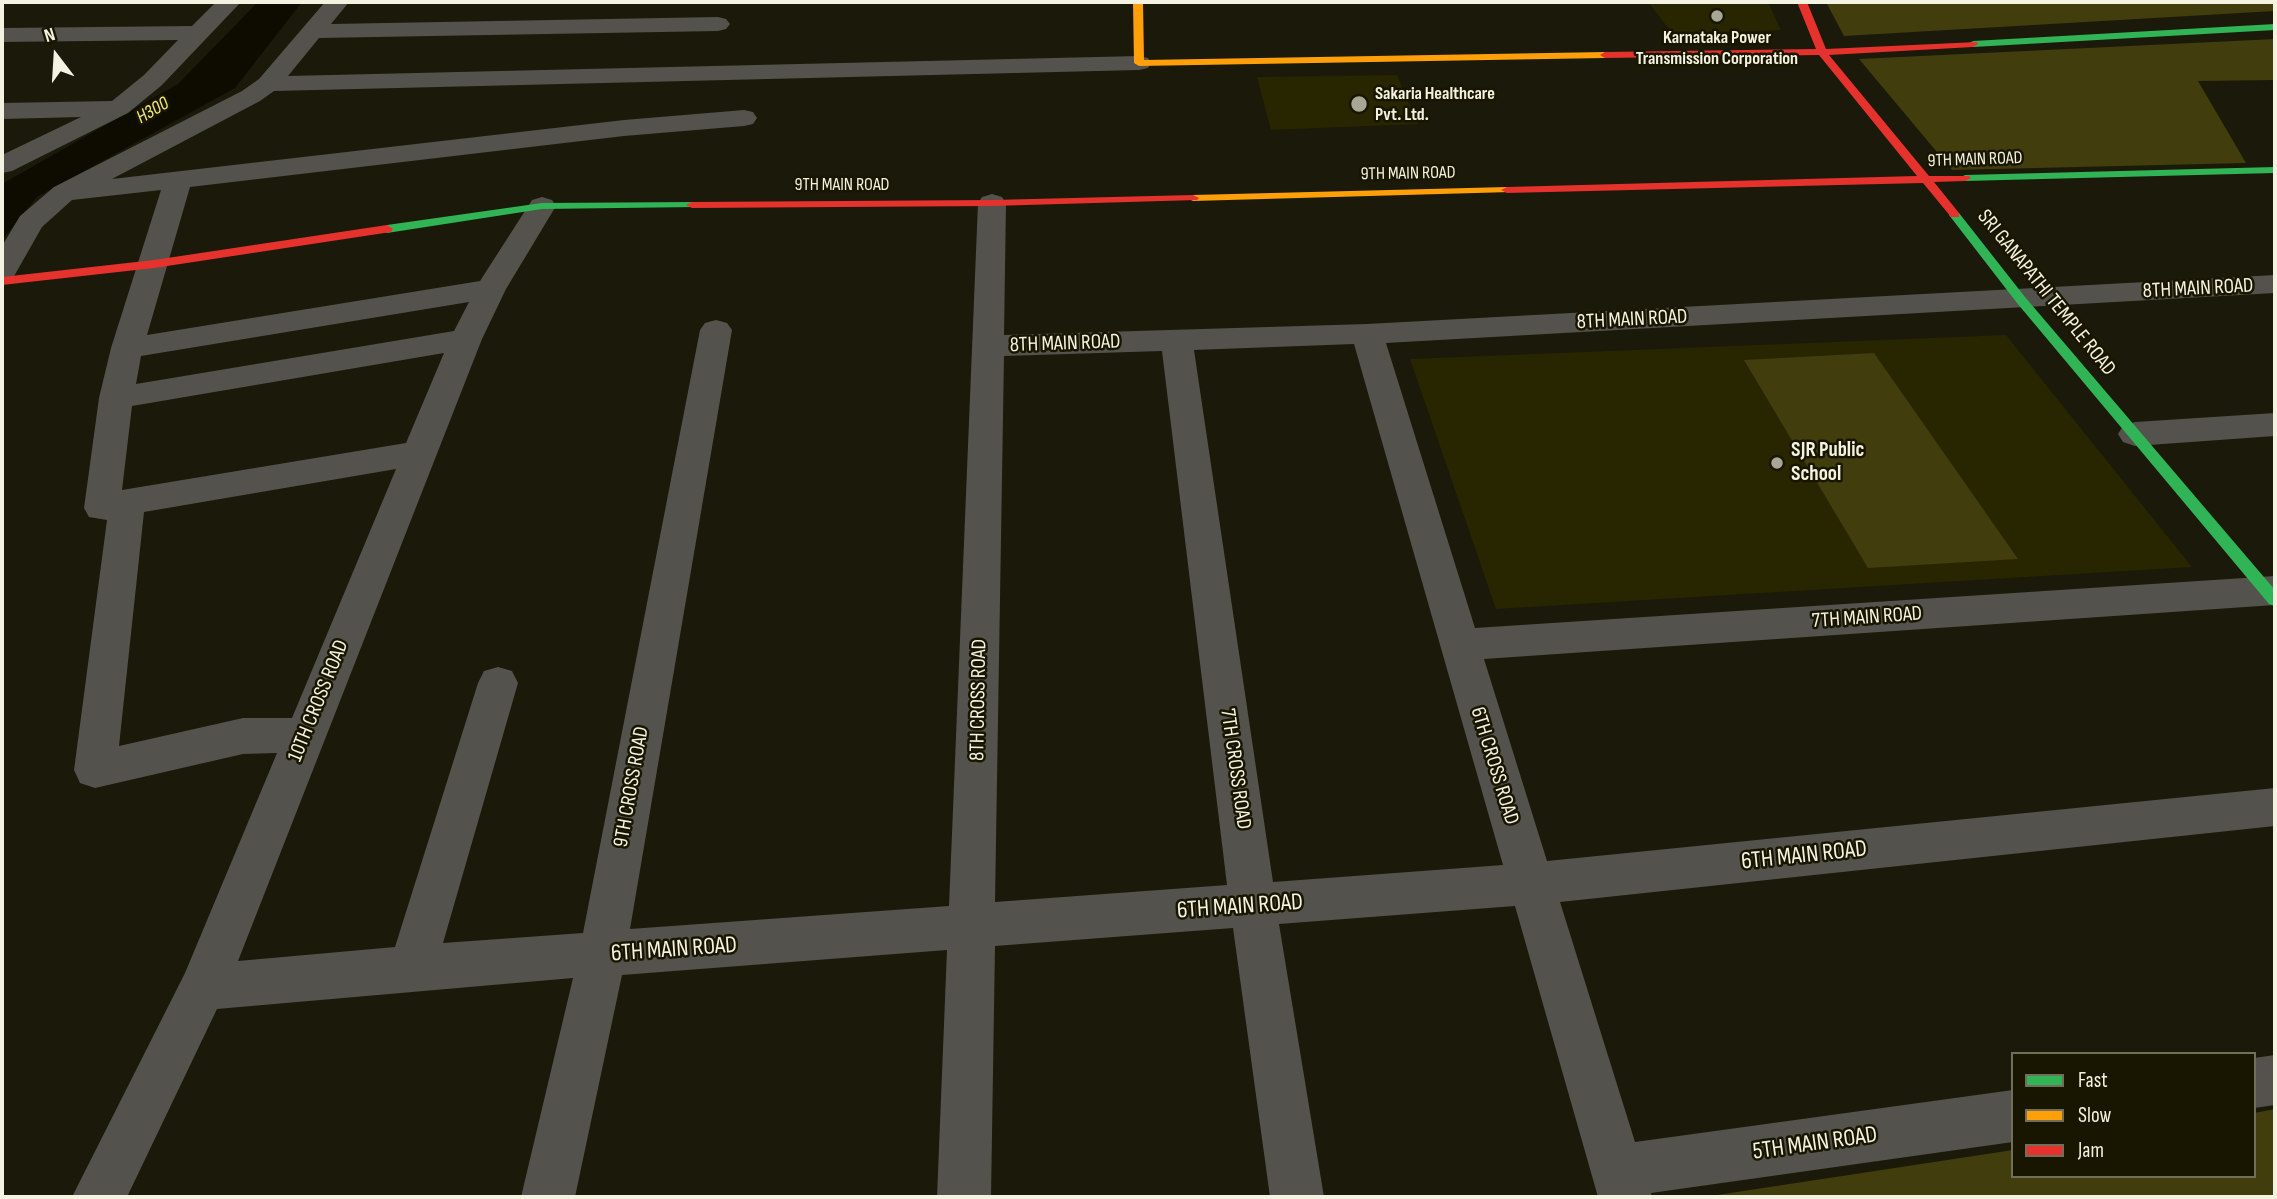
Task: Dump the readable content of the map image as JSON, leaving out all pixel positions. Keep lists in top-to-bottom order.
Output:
{
  "streets": {
    "street": [
      "9TH MAIN ROAD",
      "8TH MAIN ROAD",
      "SRI GANAPATHI TEMPLE ROAD",
      "7TH MAIN ROAD",
      "8TH CROSS ROAD",
      "10TH CROSS ROAD",
      "6TH CROSS ROAD",
      "7TH CROSS ROAD",
      "9TH CROSS ROAD",
      "6TH MAIN ROAD",
      "5TH MAIN ROAD"
    ]
  },
  "crossings": [
    ["9TH MAIN ROAD", "SRI GANAPATHI TEMPLE ROAD"],
    ["9TH MAIN ROAD", "8TH CROSS ROAD"],
    ["9TH MAIN ROAD", "10TH CROSS ROAD"],
    ["8TH MAIN ROAD", "SRI GANAPATHI TEMPLE ROAD"],
    ["8TH MAIN ROAD", "8TH CROSS ROAD"],
    ["8TH MAIN ROAD", "6TH CROSS ROAD"],
    ["8TH MAIN ROAD", "7TH CROSS ROAD"],
    ["SRI GANAPATHI TEMPLE ROAD", "7TH MAIN ROAD"],
    ["7TH MAIN ROAD", "6TH CROSS ROAD"],
    ["8TH CROSS ROAD", "6TH MAIN ROAD"],
    ["10TH CROSS ROAD", "6TH MAIN ROAD"],
    ["6TH CROSS ROAD", "6TH MAIN ROAD"],
    ["6TH CROSS ROAD", "5TH MAIN ROAD"],
    ["7TH CROSS ROAD", "6TH MAIN ROAD"],
    ["9TH CROSS ROAD", "6TH MAIN ROAD"]
  ],
  "water": ["H300"],
  "places": ["Karnataka Power Transmission Corporation", "Sakaria Healthcare Pvt. Ltd.", "SJR Public School"],
  "legend": ["Fast", "Slow", "Jam"],
  "north": "top"
}
